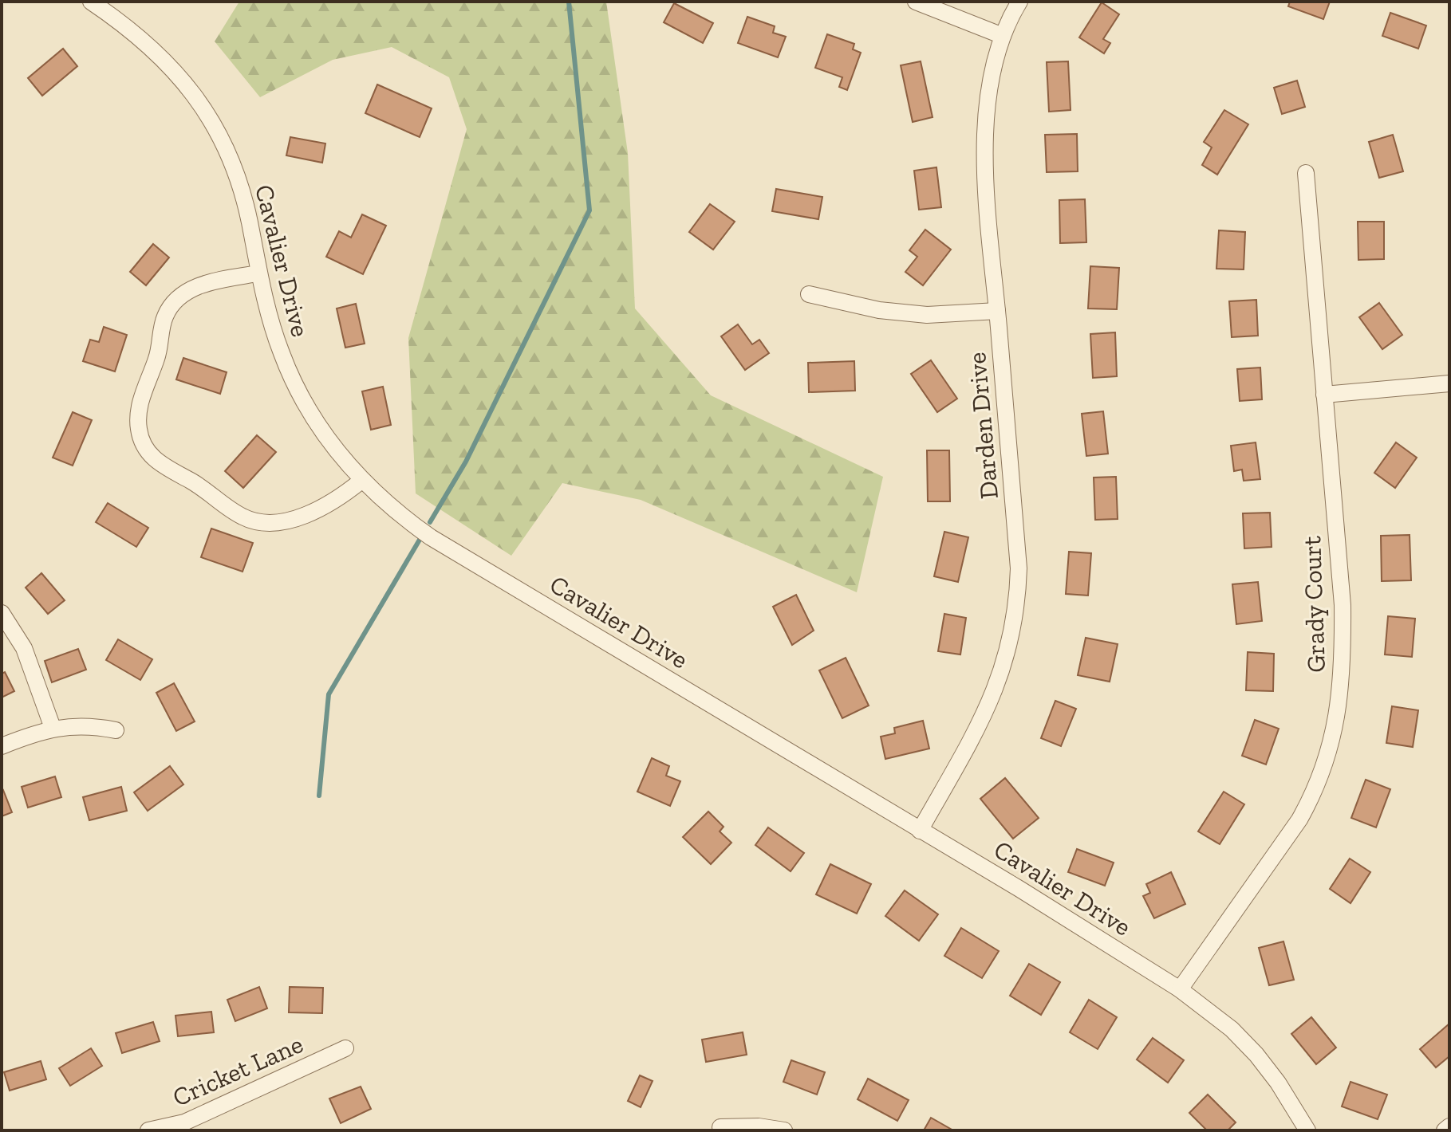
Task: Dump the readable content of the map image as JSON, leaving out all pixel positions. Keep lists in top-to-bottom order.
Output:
{
  "streets": {
    "street": [
      "Cavalier Drive",
      "Darden Drive",
      "Grady Court",
      "Cricket Lane"
    ]
  },
  "crossings": [
    ["Cavalier Drive", "Darden Drive"],
    ["Cavalier Drive", "Grady Court"]
  ]
}
